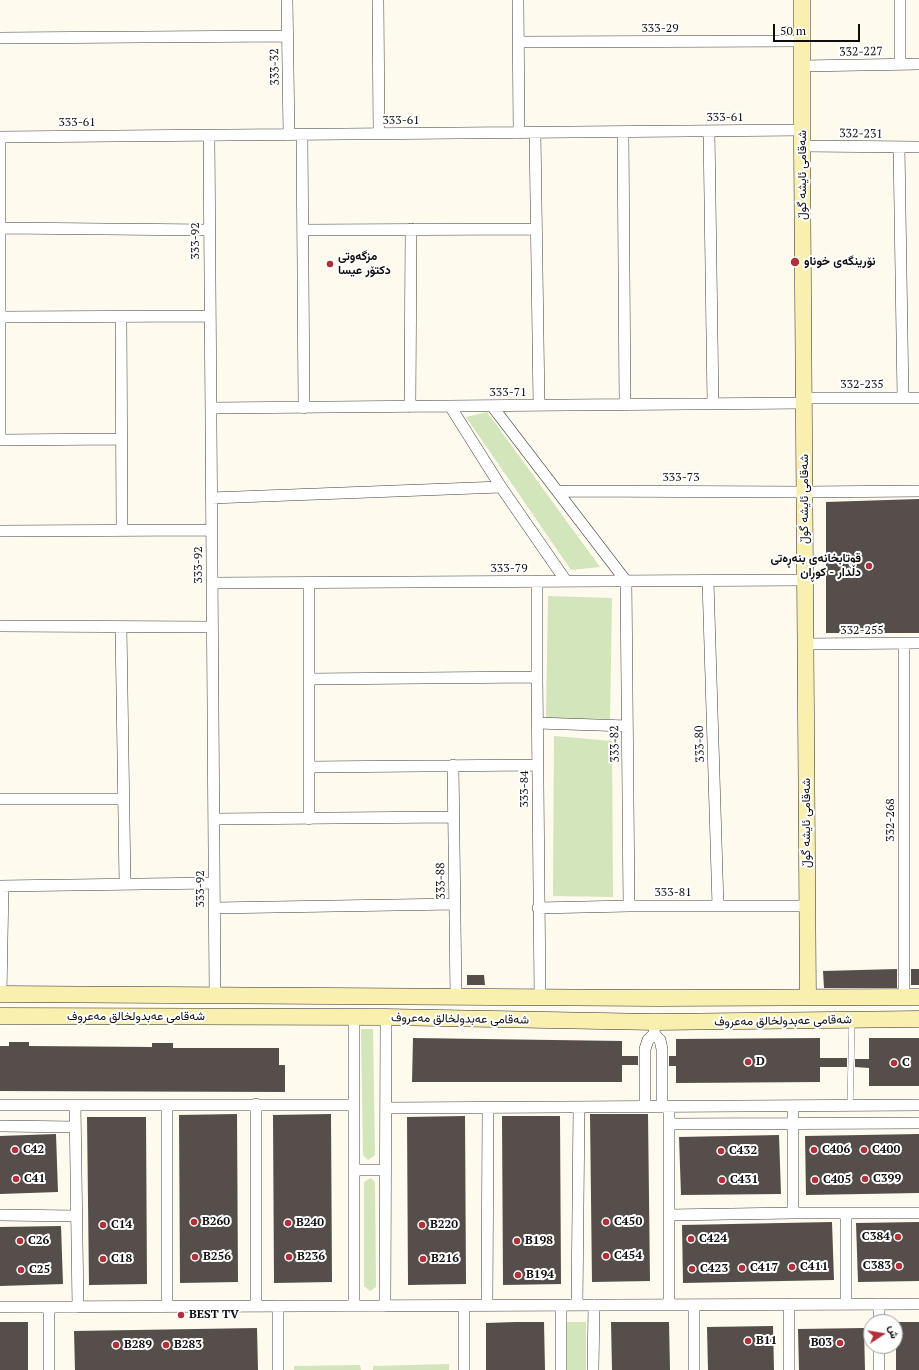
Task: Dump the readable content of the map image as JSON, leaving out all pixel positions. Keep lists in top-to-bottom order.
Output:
{
  "streets": {
    "main road": ["شەقامی ئایشە گوڵ", "شەقامی عەبدولخالق مەعروف"],
    "street": [
      "333-29",
      "332-227",
      "333-32",
      "333-61",
      "332-231",
      "333-92",
      "332-235",
      "333-71",
      "333-73",
      "333-79",
      "332-255",
      "333-82",
      "333-80",
      "333-84",
      "332-268",
      "333-88",
      "333-81"
    ]
  },
  "crossings": [
    ["333-29", "شەقامی ئایشە گوڵ"],
    ["332-227", "شەقامی ئایشە گوڵ"],
    ["333-32", "333-61"],
    ["333-61", "332-231"],
    ["333-61", "شەقامی ئایشە گوڵ"],
    ["333-61", "333-92"],
    ["332-231", "شەقامی ئایشە گوڵ"],
    ["شەقامی ئایشە گوڵ", "332-235"],
    ["شەقامی ئایشە گوڵ", "333-71"],
    ["شەقامی ئایشە گوڵ", "333-73"],
    ["شەقامی ئایشە گوڵ", "333-79"],
    ["شەقامی ئایشە گوڵ", "332-255"],
    ["شەقامی ئایشە گوڵ", "333-81"],
    ["شەقامی ئایشە گوڵ", "شەقامی عەبدولخالق مەعروف"],
    ["333-92", "333-71"],
    ["333-92", "333-79"],
    ["333-92", "شەقامی عەبدولخالق مەعروف"],
    ["332-235", "333-71"],
    ["333-79", "333-82"],
    ["333-79", "333-80"],
    ["333-79", "333-84"],
    ["332-255", "332-268"],
    ["333-82", "333-81"],
    ["333-80", "333-81"],
    ["333-84", "333-81"],
    ["333-84", "شەقامی عەبدولخالق مەعروف"],
    ["332-268", "شەقامی عەبدولخالق مەعروف"],
    ["333-88", "شەقامی عەبدولخالق مەعروف"]
  ],
  "places": [
    "نۆرینگەی خوناو",
    "مزگەوتی دکتۆر عیسا",
    "قوتابخانەی بنەڕەتی دڵدار - کوڕان",
    "D",
    "C",
    "C42",
    "C406",
    "C400",
    "C432",
    "C41",
    "C399",
    "C431",
    "C405",
    "B260",
    "C450",
    "B240",
    "C14",
    "B220",
    "C384",
    "C424",
    "C26",
    "B198",
    "C454",
    "B256",
    "B236",
    "C18",
    "B216",
    "C383",
    "C411",
    "C417",
    "C423",
    "C25",
    "B194",
    "BEST TV",
    "B11",
    "B03",
    "B289",
    "B283"
  ],
  "scale_bar": "50 m",
  "north": "right"
}
